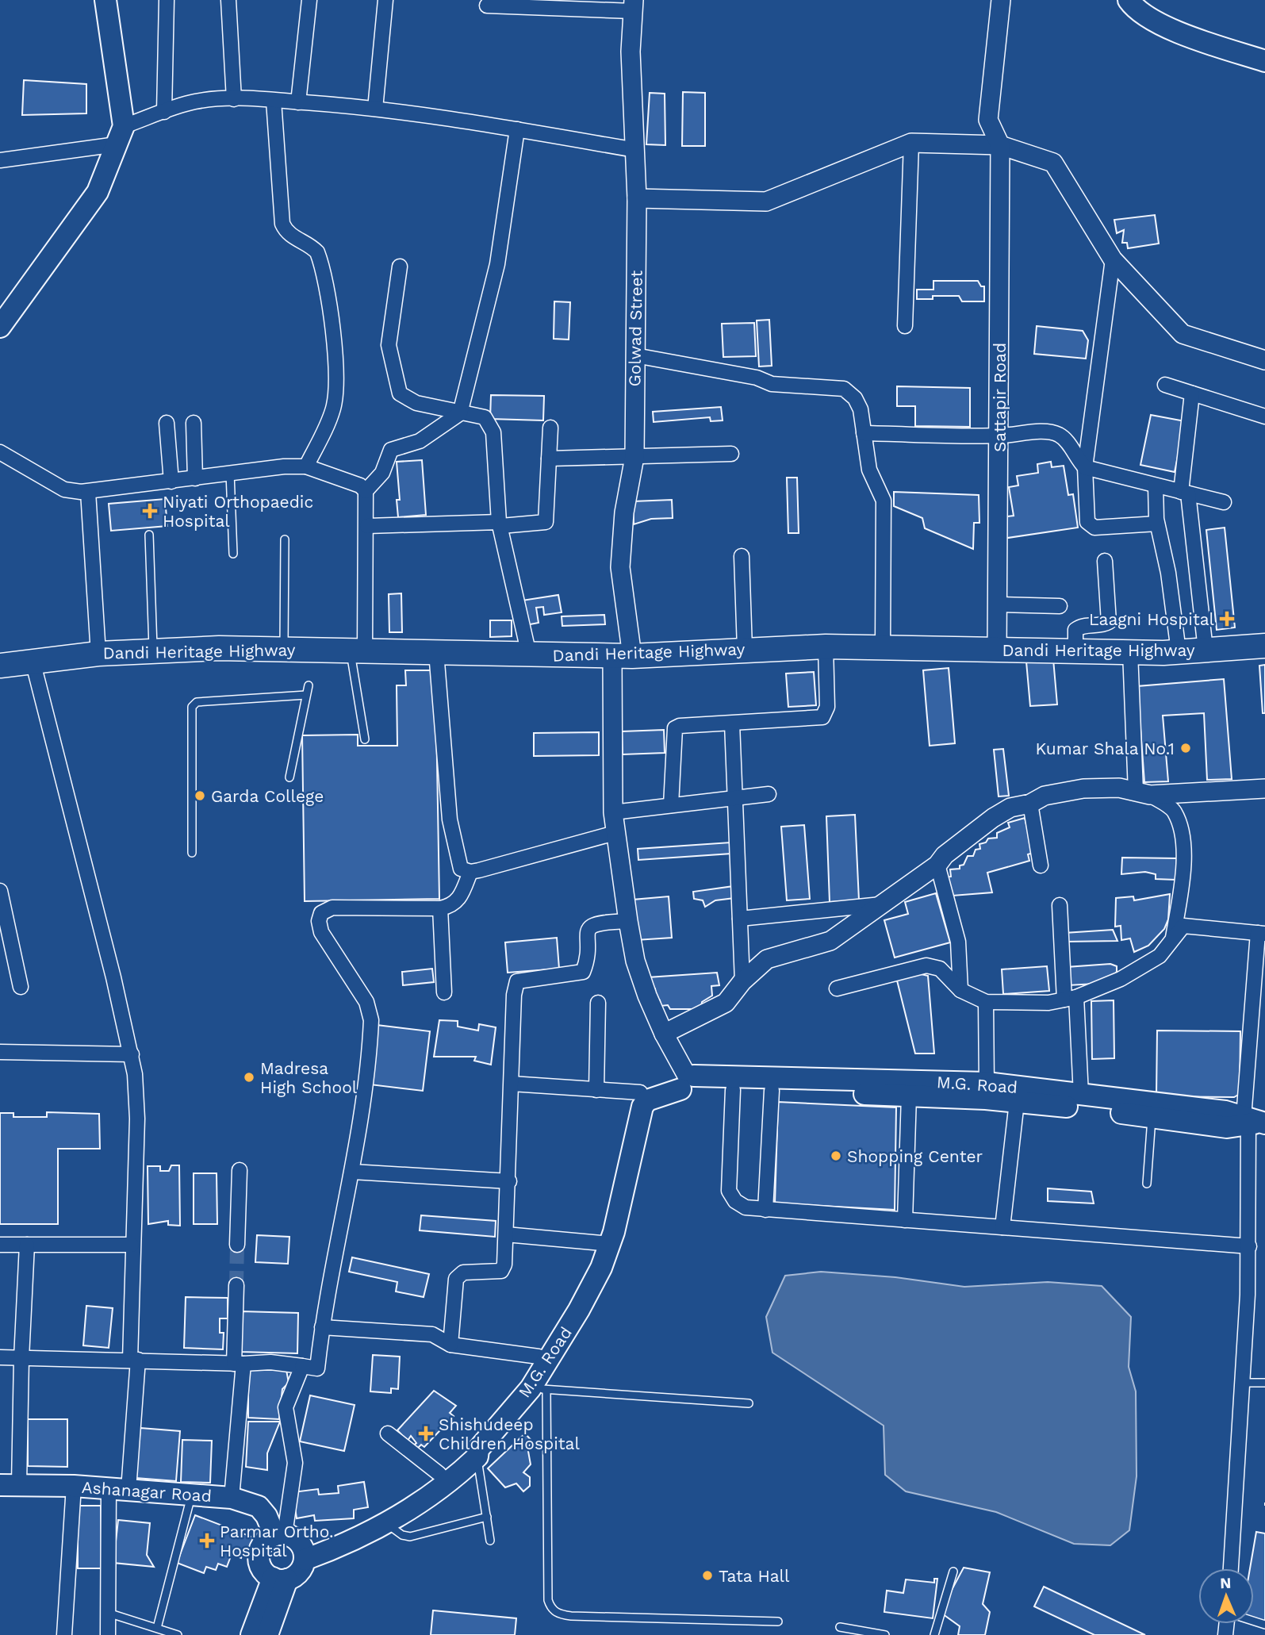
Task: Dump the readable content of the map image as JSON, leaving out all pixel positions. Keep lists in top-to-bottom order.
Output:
{
  "streets": {
    "highway": ["Dandi Heritage Highway"],
    "main road": ["M.G. Road", "Ashanagar Road"],
    "street": ["Golwad Street", "Sattapir Road"]
  },
  "crossings": [
    ["Golwad Street", "Dandi Heritage Highway"],
    ["Golwad Street", "M.G. Road"],
    ["Sattapir Road", "Dandi Heritage Highway"],
    ["M.G. Road", "Ashanagar Road"]
  ],
  "places": {
    "health": [
      "Niyati Orthopaedic Hospital",
      "Laagni Hospital",
      "Shishudeep Children Hospital",
      "Parmar Ortho. Hospital"
    ],
    "other": [
      "Kumar Shala No.1",
      "Garda College",
      "Madresa High School",
      "Shopping Center",
      "Tata Hall"
    ]
  },
  "north": "top"
}
